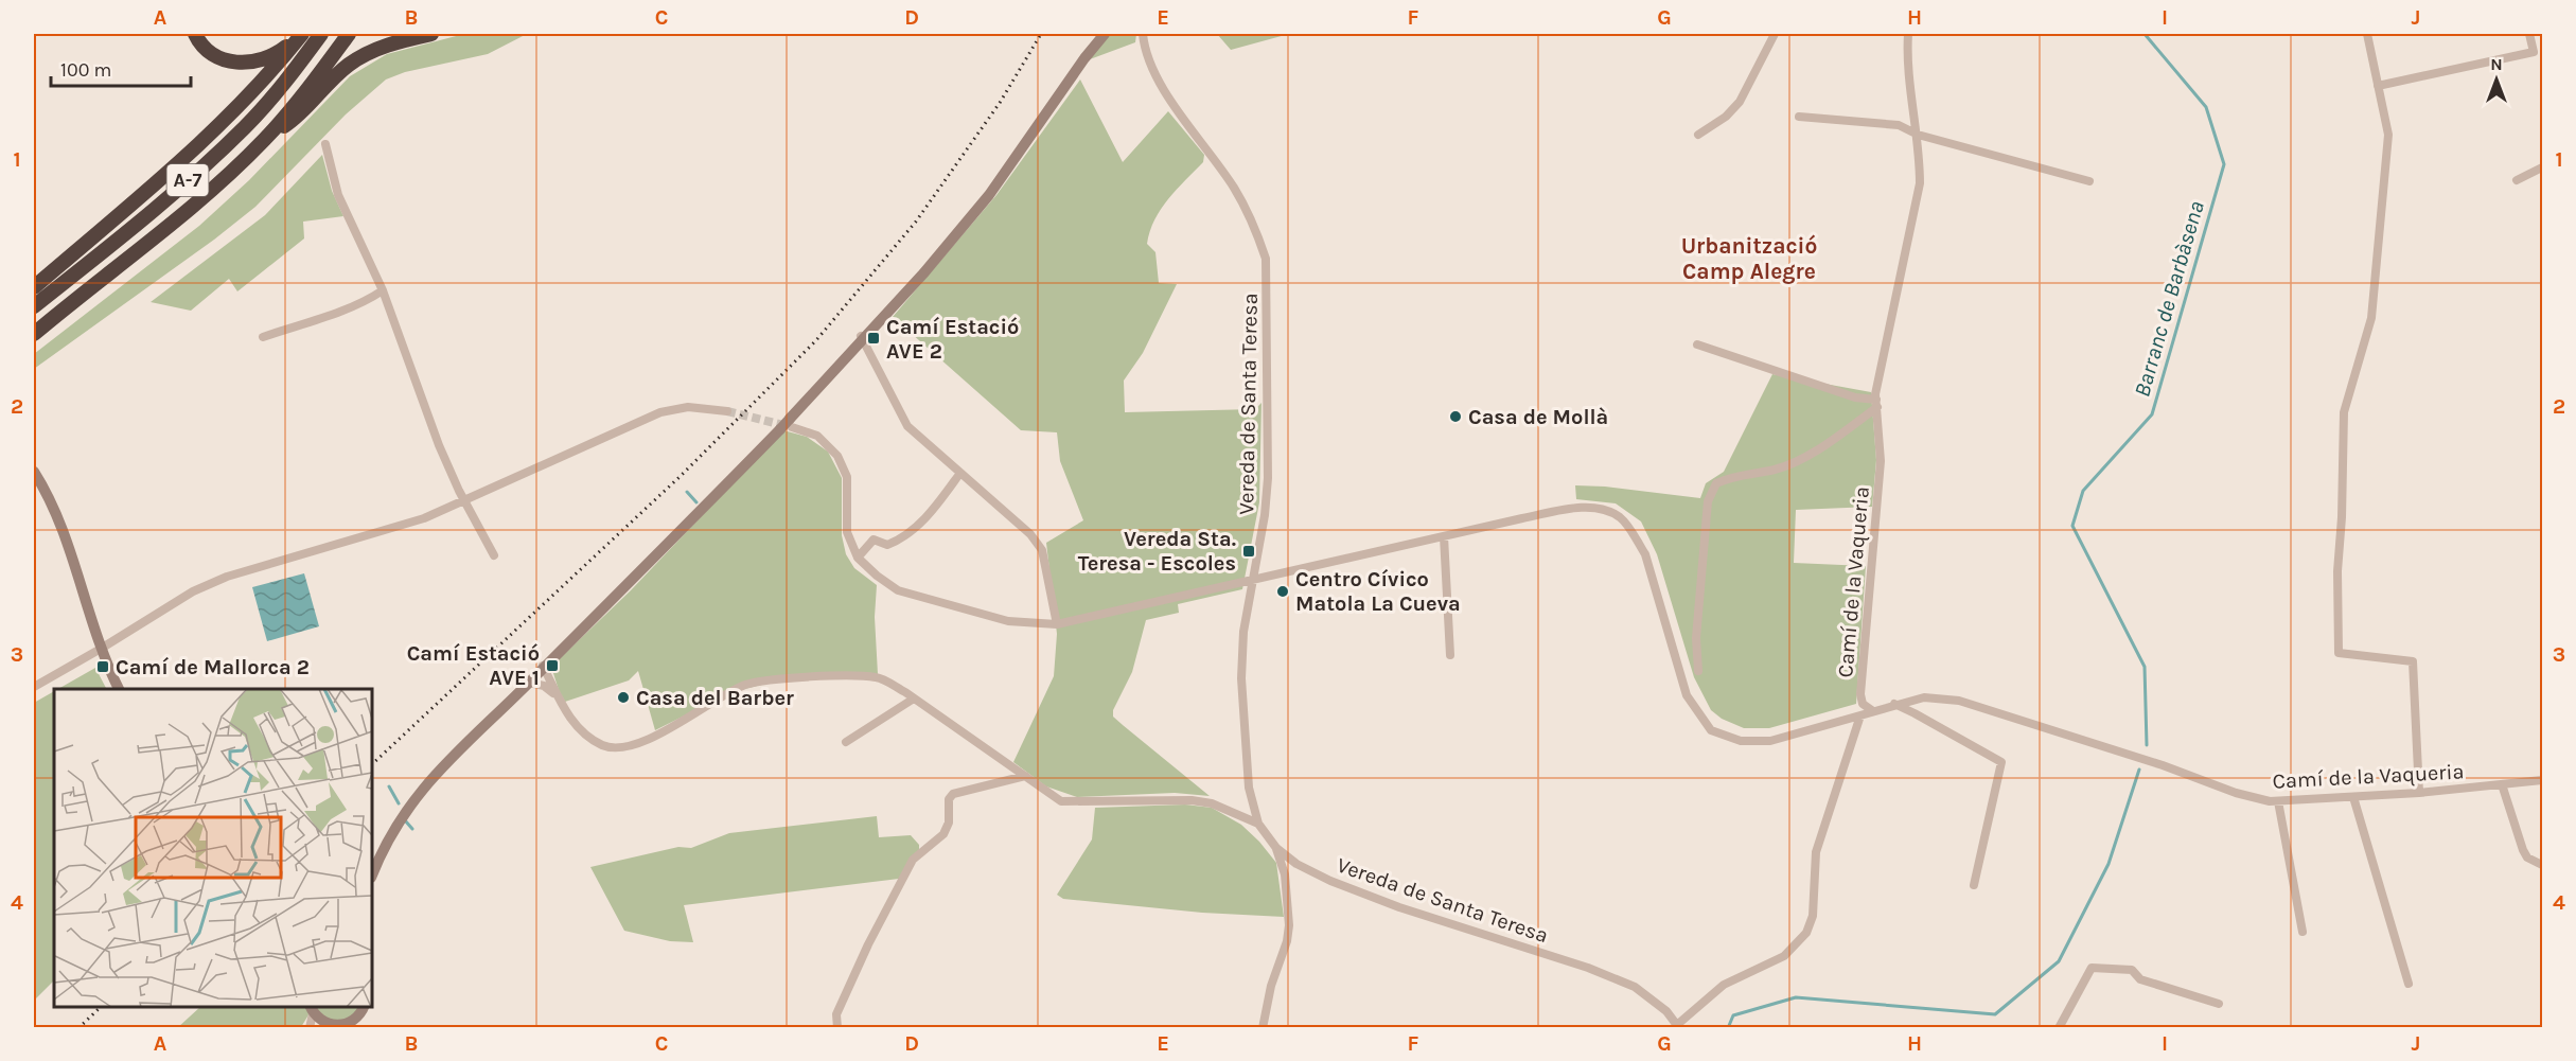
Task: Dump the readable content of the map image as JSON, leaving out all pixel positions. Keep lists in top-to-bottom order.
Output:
{
  "streets": {
    "highway": ["A-7"],
    "street": ["Vereda de Santa Teresa", "Camí de la Vaqueria"]
  },
  "districts": ["Urbanització Camp Alegre"],
  "water": ["Barranc de Barbàsena"],
  "places": {
    "transit": [
      "Camí Estació AVE 2",
      "Vereda Sta. Teresa - Escoles",
      "Camí Estació AVE 1",
      "Camí de Mallorca 2"
    ],
    "other": ["Casa de Mollà", "Centro Cívico Matola La Cueva", "Casa del Barber"]
  },
  "scale_bar": "100 m",
  "north": "top",
  "grid": {
    "columns": [
      "A",
      "B",
      "C",
      "D",
      "E",
      "F",
      "G",
      "H",
      "I",
      "J"
    ],
    "rows": [
      "1",
      "2",
      "3",
      "4"
    ]
  }
}
